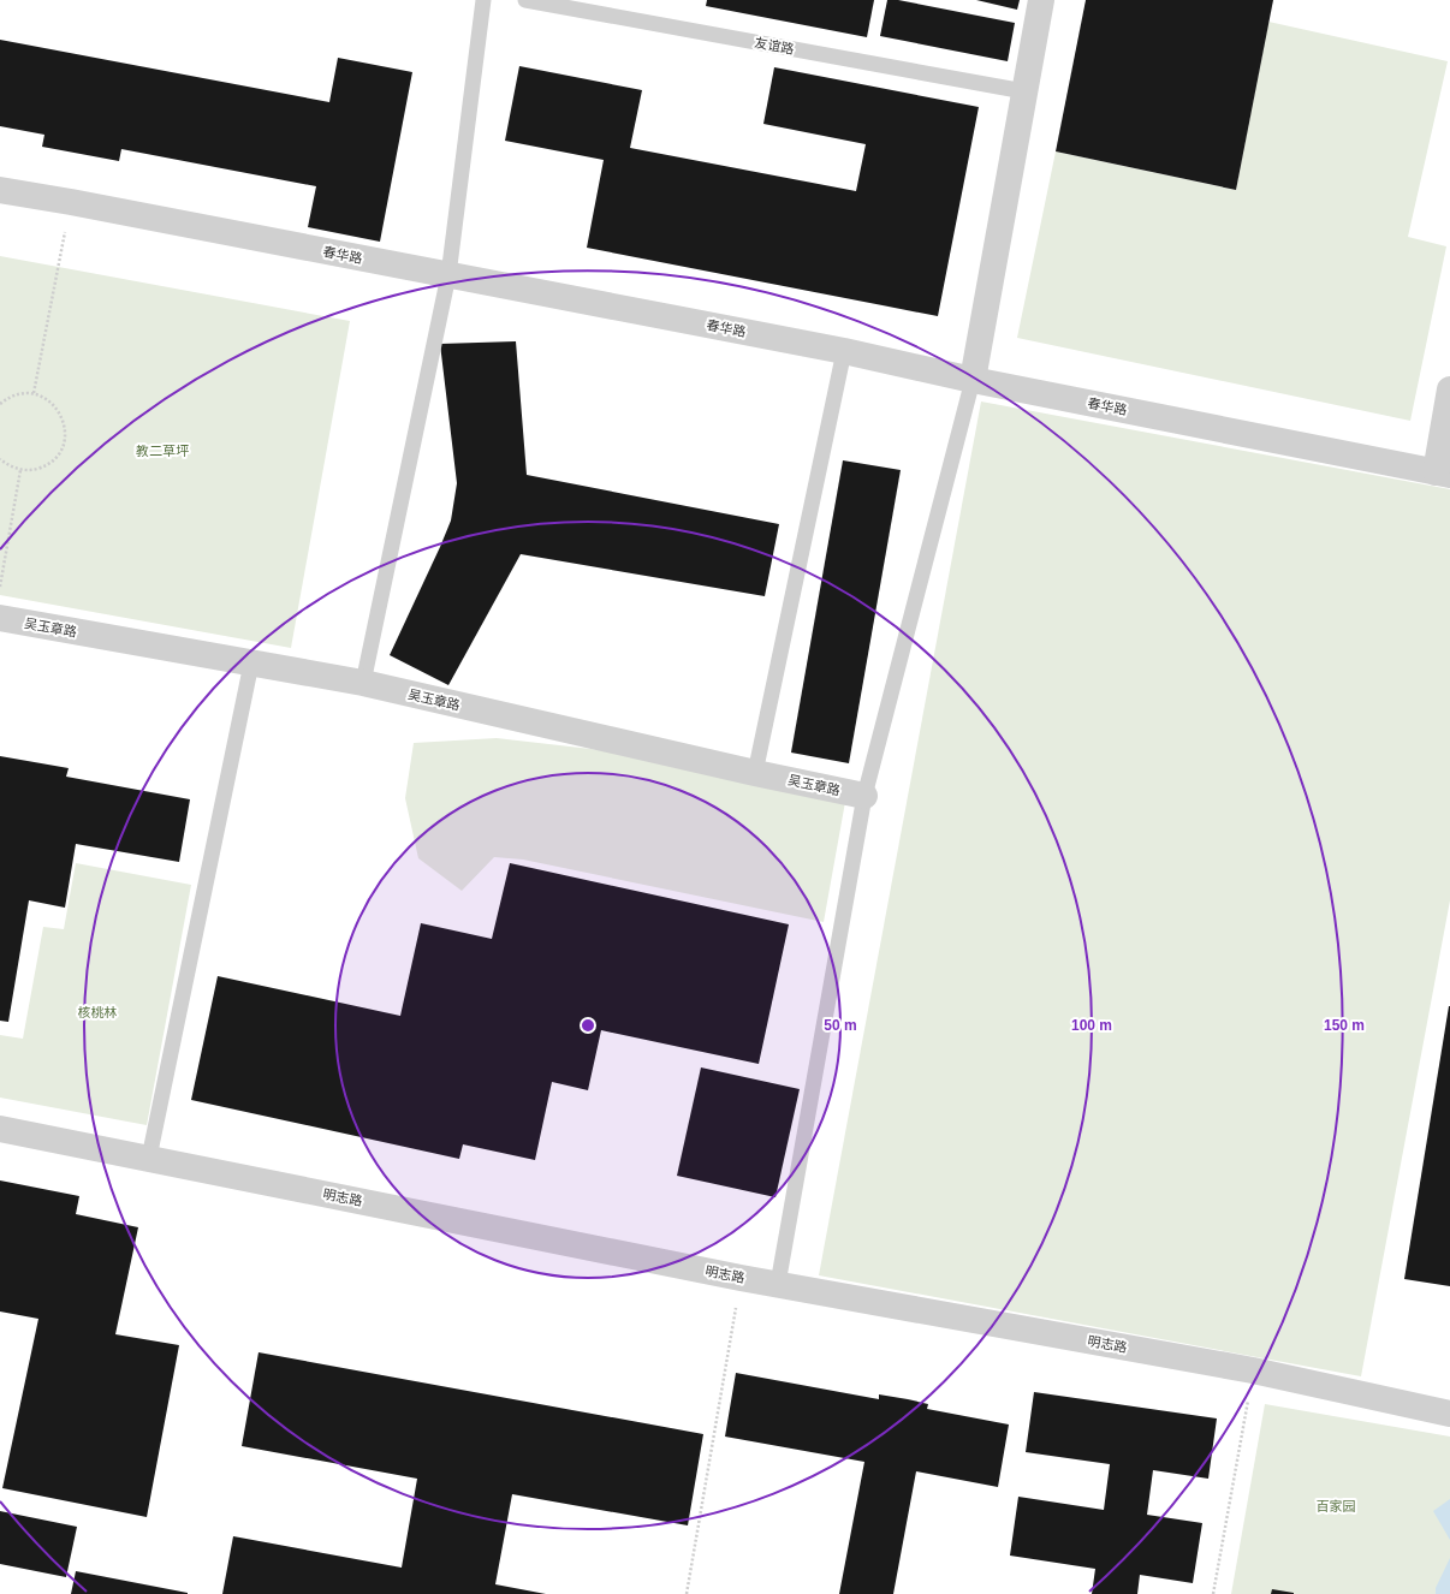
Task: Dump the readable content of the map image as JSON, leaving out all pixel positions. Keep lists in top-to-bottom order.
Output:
{
  "streets": {
    "street": ["春华路", "吴玉章路", "明志路"],
    "lane": ["友谊路"]
  },
  "parks": ["教二草坪", "核桃林", "百家园"],
  "rings": ["50 m", "100 m", "150 m"]
}
